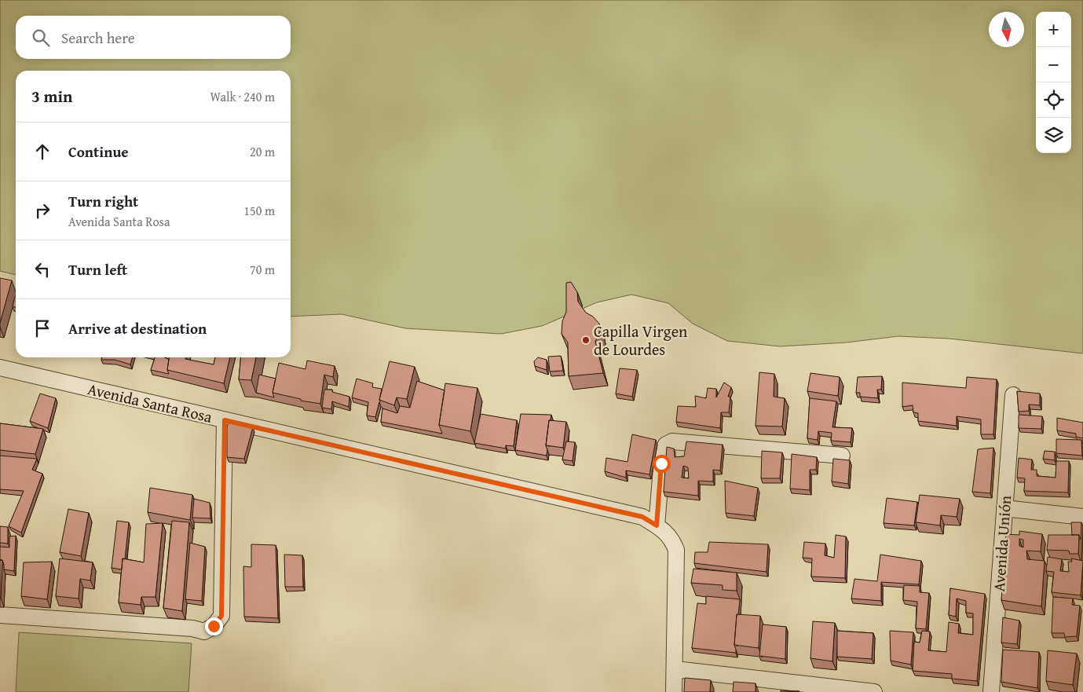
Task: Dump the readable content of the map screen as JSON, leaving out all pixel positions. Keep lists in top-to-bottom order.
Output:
{
  "streets": {
    "street": ["Avenida Santa Rosa", "Avenida Unión"]
  },
  "places": ["Capilla Virgen de Lourdes"],
  "north": "bottom",
  "page": {
    "map_buttons": ["+", "−"],
    "search": "Search here",
    "heading": ["3 min", "Walk · 240 m"],
    "list": [
      ["Continue", "20 m"],
      ["Turn right", "Avenida Santa Rosa", "150 m"],
      ["Turn left", "70 m"],
      "Arrive at destination"
    ]
  }
}
